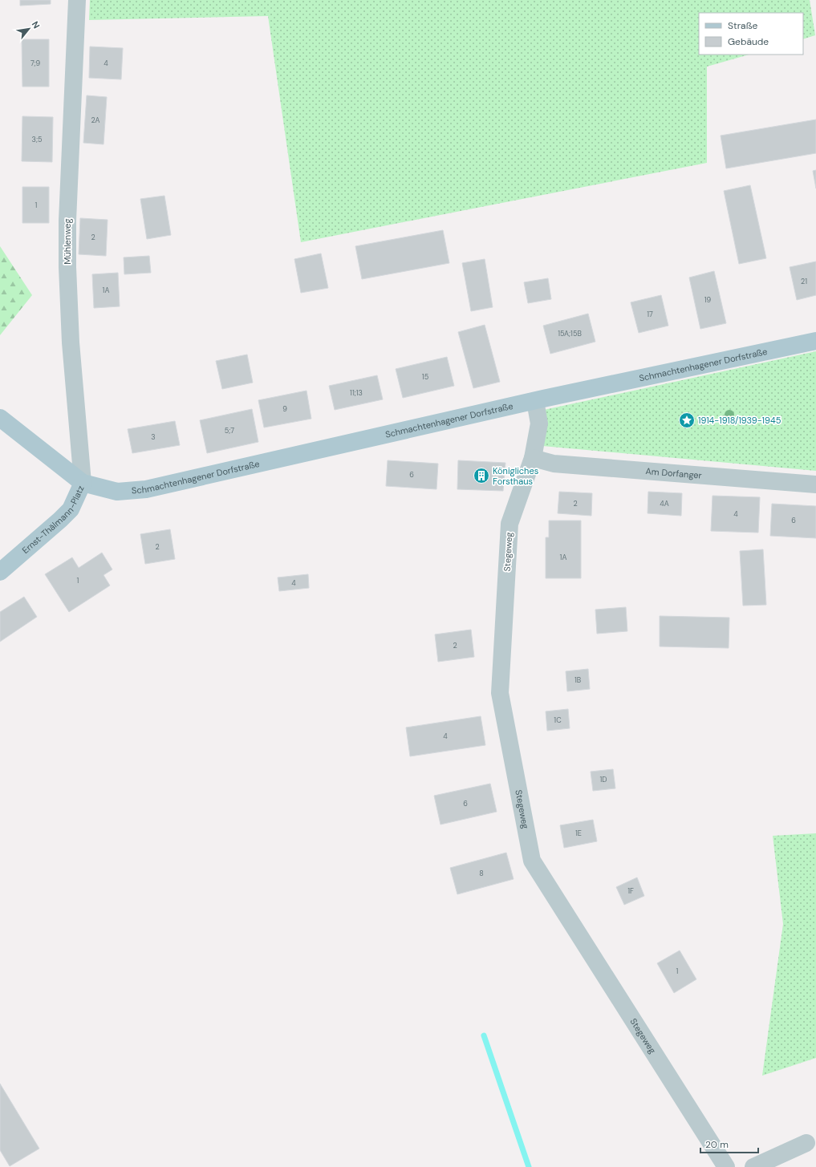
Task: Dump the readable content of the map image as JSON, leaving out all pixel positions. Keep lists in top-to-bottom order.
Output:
{
  "streets": {
    "main road": ["Schmachtenhagener Dorfstraße", "Ernst-Thälmann-Platz"],
    "street": ["Mühlenweg", "Am Dorfanger", "Stegeweg"]
  },
  "crossings": [
    ["Mühlenweg", "Schmachtenhagener Dorfstraße"],
    ["Mühlenweg", "Ernst-Thälmann-Platz"],
    ["Schmachtenhagener Dorfstraße", "Ernst-Thälmann-Platz"],
    ["Schmachtenhagener Dorfstraße", "Stegeweg"],
    ["Am Dorfanger", "Stegeweg"]
  ],
  "places": {
    "place": ["1914-1918/1939-1945"],
    "building": ["Königliches Forsthaus"]
  },
  "house_numbers": [
    "7;9",
    "4",
    "2A",
    "3;5",
    "1",
    "2",
    "21",
    "1A",
    "19",
    "17",
    "15A;15B",
    "15",
    "11;13",
    "9",
    "5;7",
    "3",
    "6",
    "2",
    "4A",
    "4",
    "6",
    "2",
    "1A",
    "1",
    "4",
    "2",
    "1B",
    "1C",
    "4",
    "1D",
    "6",
    "1E",
    "8",
    "1F",
    "1"
  ],
  "legend": ["Straße", "Gebäude"],
  "scale_bar": "20 m",
  "north": "top right"
}
